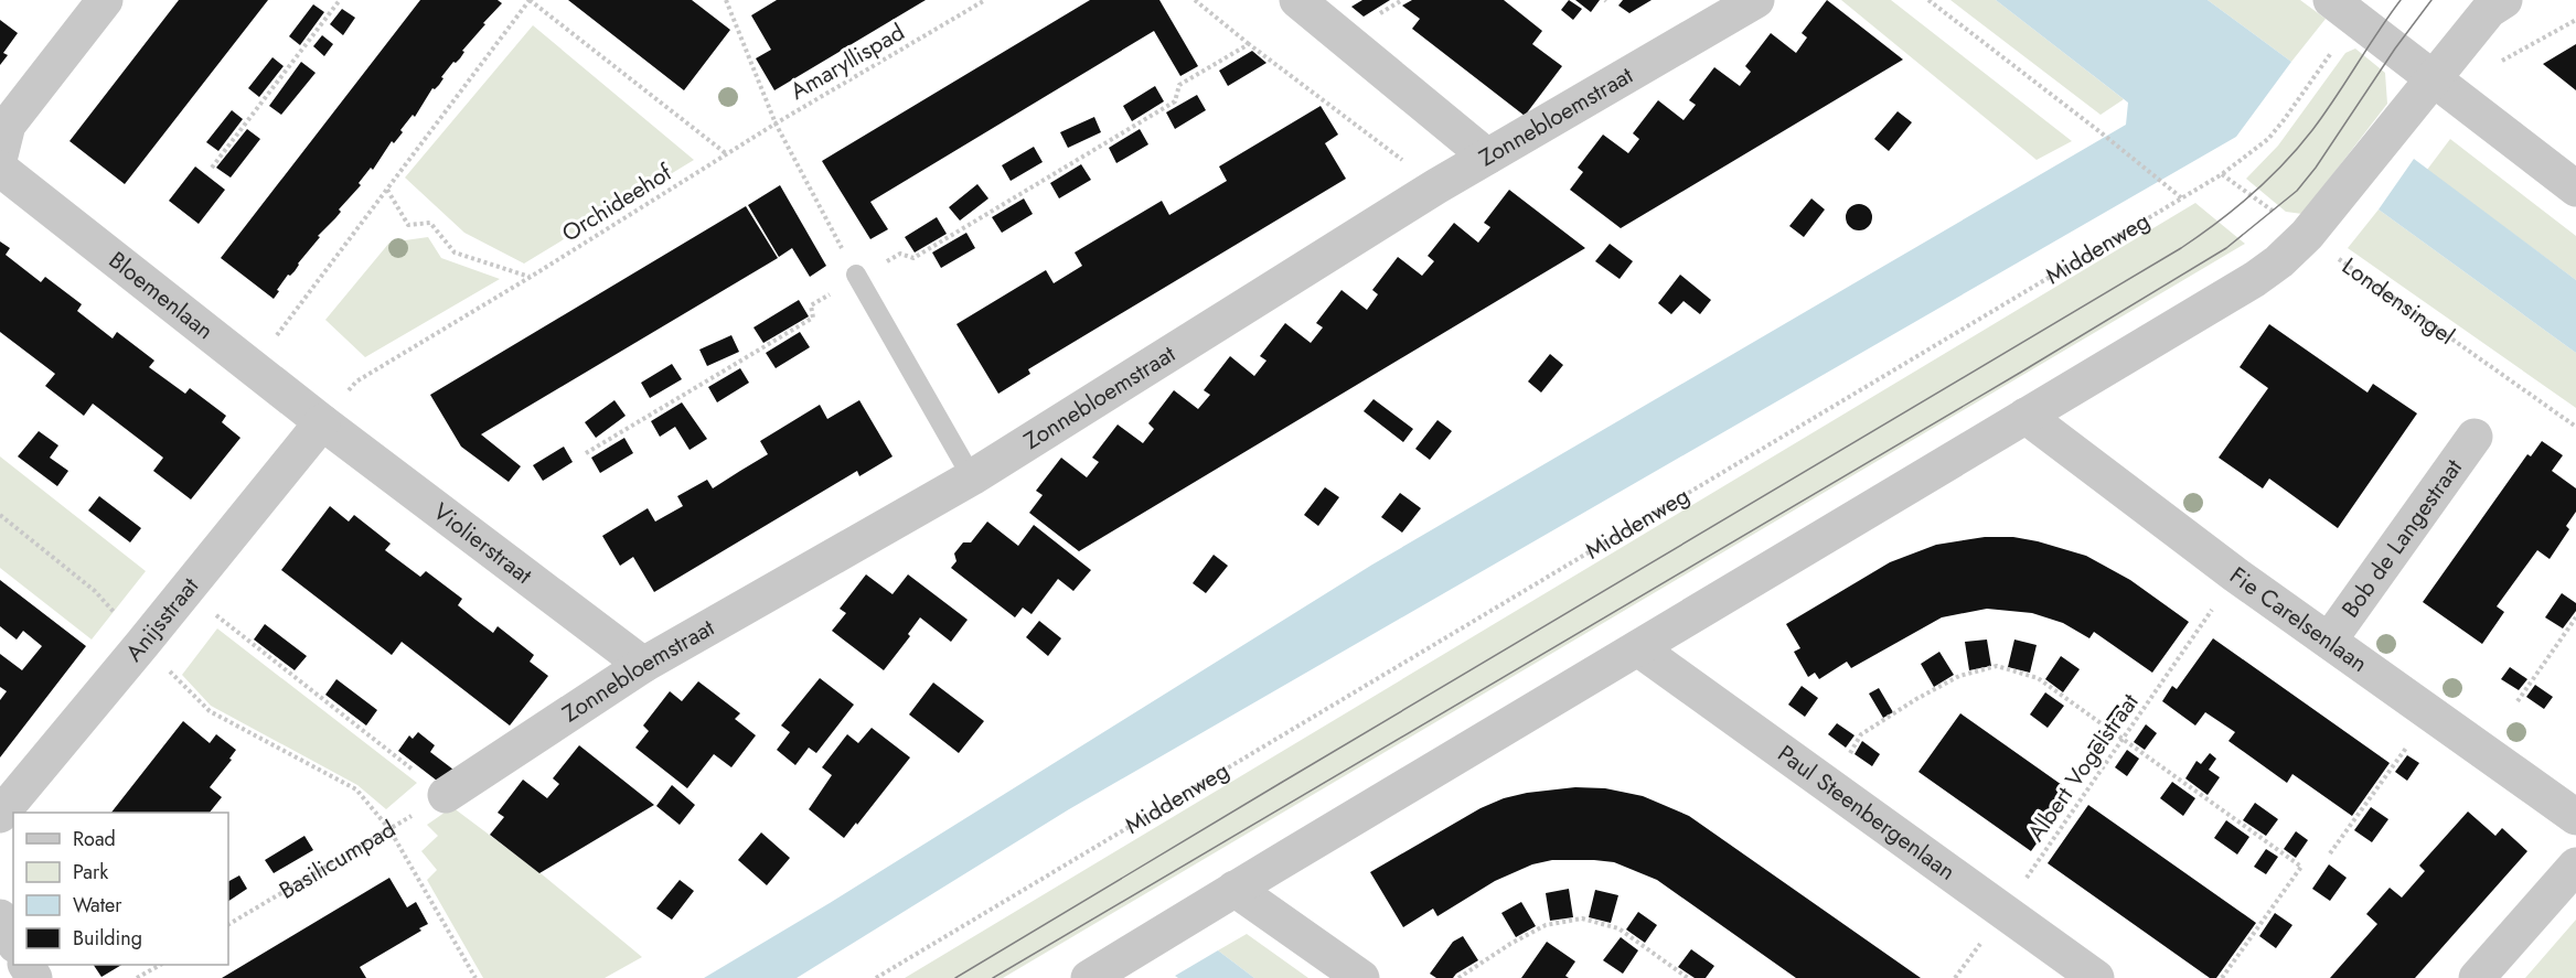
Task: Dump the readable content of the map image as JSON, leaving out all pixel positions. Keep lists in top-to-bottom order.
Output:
{
  "streets": {
    "street": [
      "Zonnebloemstraat",
      "Bloemenlaan",
      "Bob de Langestraat",
      "Violierstraat",
      "Anijsstraat",
      "Fie Carelsenlaan",
      "Paul Steenbergenlaan"
    ],
    "path": [
      "Amaryllispad",
      "Orchideehof",
      "Middenweg",
      "Londensingel",
      "Albert Vogelstraat",
      "Basilicumpad"
    ]
  },
  "crossings": [
    ["Amaryllispad", "Orchideehof"],
    ["Zonnebloemstraat", "Violierstraat"],
    ["Zonnebloemstraat", "Basilicumpad"],
    ["Orchideehof", "Bloemenlaan"],
    ["Orchideehof", "Violierstraat"],
    ["Orchideehof", "Anijsstraat"],
    ["Middenweg", "Londensingel"],
    ["Bloemenlaan", "Violierstraat"],
    ["Bloemenlaan", "Anijsstraat"],
    ["Bob de Langestraat", "Fie Carelsenlaan"],
    ["Violierstraat", "Anijsstraat"],
    ["Fie Carelsenlaan", "Albert Vogelstraat"],
    ["Albert Vogelstraat", "Paul Steenbergenlaan"]
  ],
  "legend": [
    "Road",
    "Park",
    "Water",
    "Building"
  ]
}
